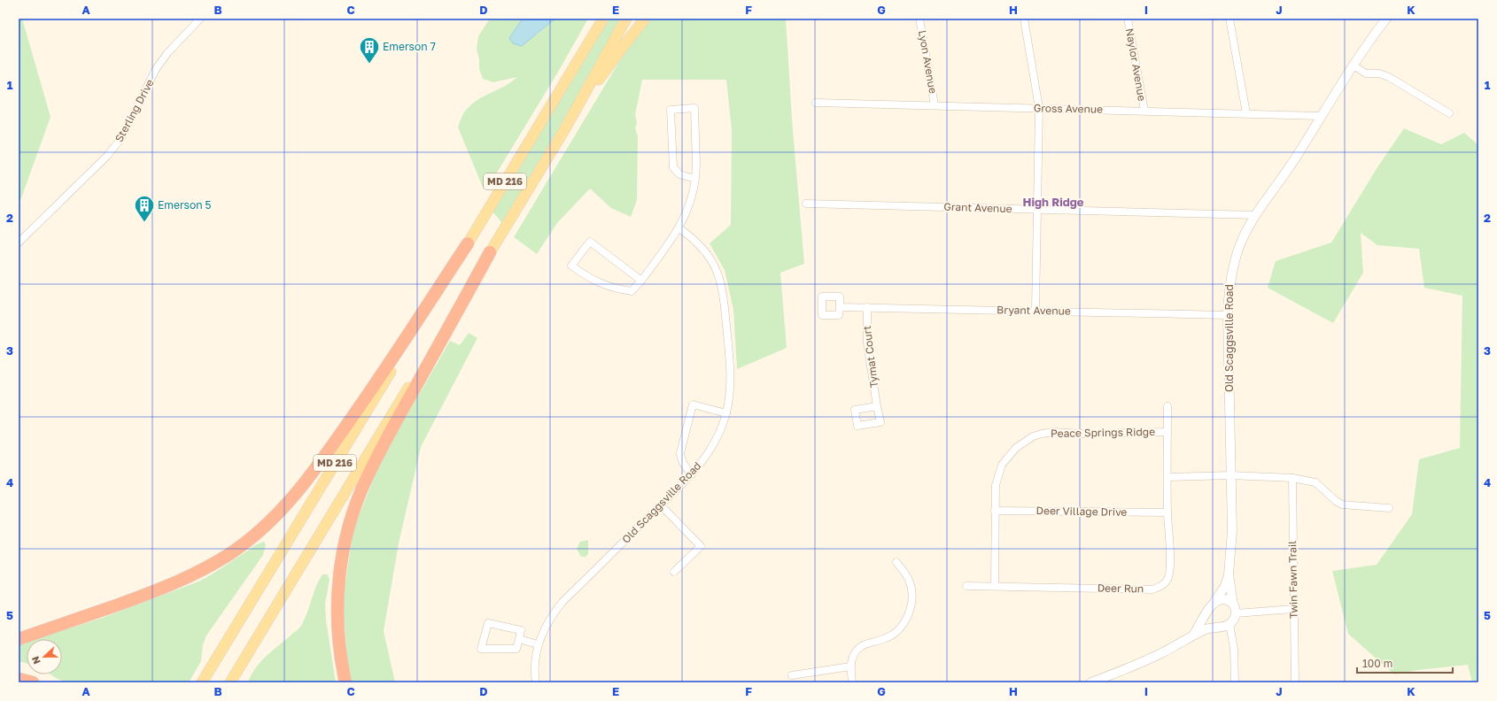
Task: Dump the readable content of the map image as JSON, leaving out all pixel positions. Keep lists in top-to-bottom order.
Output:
{
  "streets": {
    "main road": ["MD 216"],
    "street": [
      "Lyon Avenue",
      "Naylor Avenue",
      "Gross Avenue",
      "Sterling Drive",
      "Grant Avenue",
      "Bryant Avenue",
      "Old Scaggsville Road",
      "Tymat Court",
      "Peace Springs Ridge",
      "Deer Village Drive",
      "Twin Fawn Trail",
      "Deer Run"
    ]
  },
  "crossings": [
    ["Lyon Avenue", "Gross Avenue"],
    ["Naylor Avenue", "Gross Avenue"],
    ["Gross Avenue", "Old Scaggsville Road"],
    ["Grant Avenue", "Old Scaggsville Road"],
    ["Bryant Avenue", "Old Scaggsville Road"],
    ["Bryant Avenue", "Tymat Court"],
    ["Peace Springs Ridge", "Deer Village Drive"],
    ["Peace Springs Ridge", "Deer Run"],
    ["Deer Village Drive", "Deer Run"]
  ],
  "districts": ["High Ridge"],
  "places": {
    "building": ["Emerson 7", "Emerson 5"]
  },
  "scale_bar": "100 m",
  "north": "left",
  "grid": {
    "columns": [
      "A",
      "B",
      "C",
      "D",
      "E",
      "F",
      "G",
      "H",
      "I",
      "J",
      "K"
    ],
    "rows": [
      "1",
      "2",
      "3",
      "4",
      "5"
    ]
  }
}
